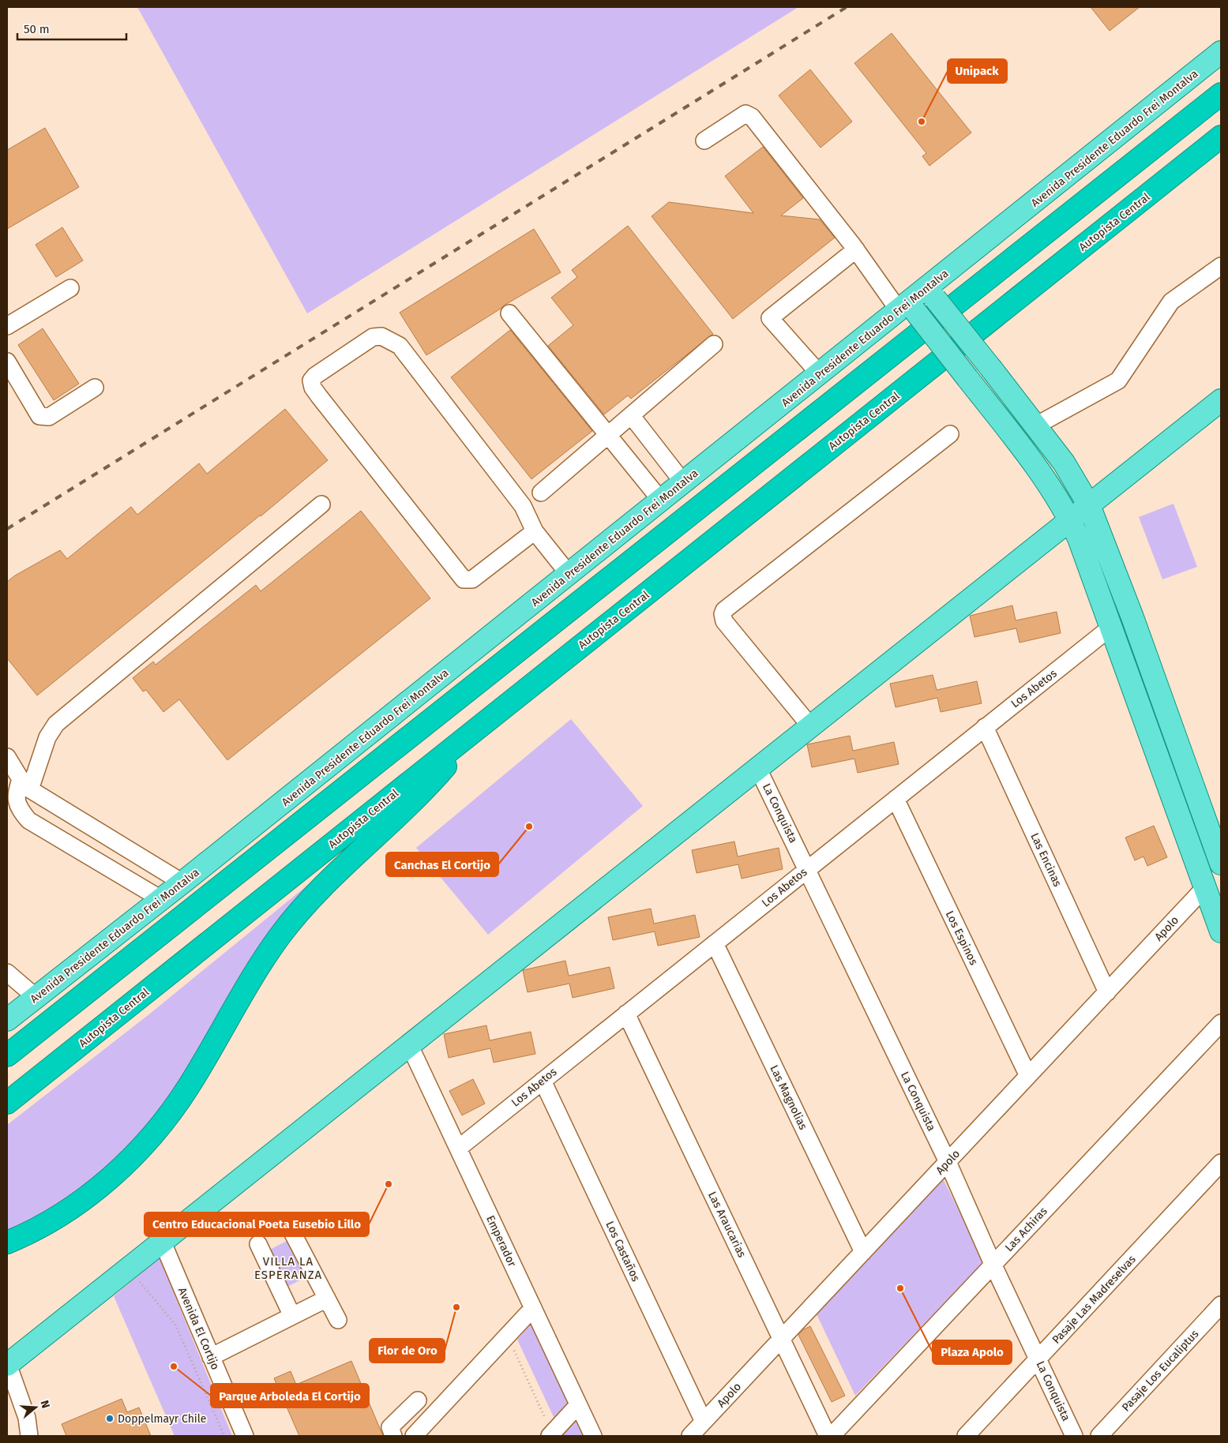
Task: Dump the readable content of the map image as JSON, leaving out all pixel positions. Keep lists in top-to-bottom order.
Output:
{
  "streets": {
    "highway": ["Autopista Central"],
    "main road": ["Avenida Presidente Eduardo Frei Montalva"],
    "street": [
      "Los Abetos",
      "La Conquista",
      "Las Encinas",
      "Apolo",
      "Los Espinos",
      "Las Magnolias",
      "Las Araucarias",
      "Las Achiras",
      "Emperador",
      "Los Castaños",
      "Pasaje Las Madreselvas",
      "Avenida El Cortijo",
      "Pasaje Los Eucaliptus"
    ]
  },
  "crossings": [
    ["Los Abetos", "La Conquista"],
    ["Los Abetos", "Las Encinas"],
    ["Los Abetos", "Los Espinos"],
    ["Los Abetos", "Las Magnolias"],
    ["Los Abetos", "Las Araucarias"],
    ["Los Abetos", "Emperador"],
    ["Los Abetos", "Los Castaños"],
    ["La Conquista", "Apolo"],
    ["La Conquista", "Las Achiras"],
    ["La Conquista", "Pasaje Las Madreselvas"],
    ["Las Encinas", "Apolo"],
    ["Apolo", "Los Espinos"],
    ["Apolo", "Las Magnolias"],
    ["Apolo", "Las Araucarias"],
    ["Apolo", "Los Castaños"]
  ],
  "districts": ["VILLA LA ESPERANZA"],
  "places": [
    "Unipack",
    "Canchas El Cortijo",
    "Centro Educacional Poeta Eusebio Lillo",
    "Plaza Apolo",
    "Flor de Oro",
    "Parque Arboleda El Cortijo",
    "Doppelmayr Chile"
  ],
  "scale_bar": "50 m",
  "north": "right"
}
